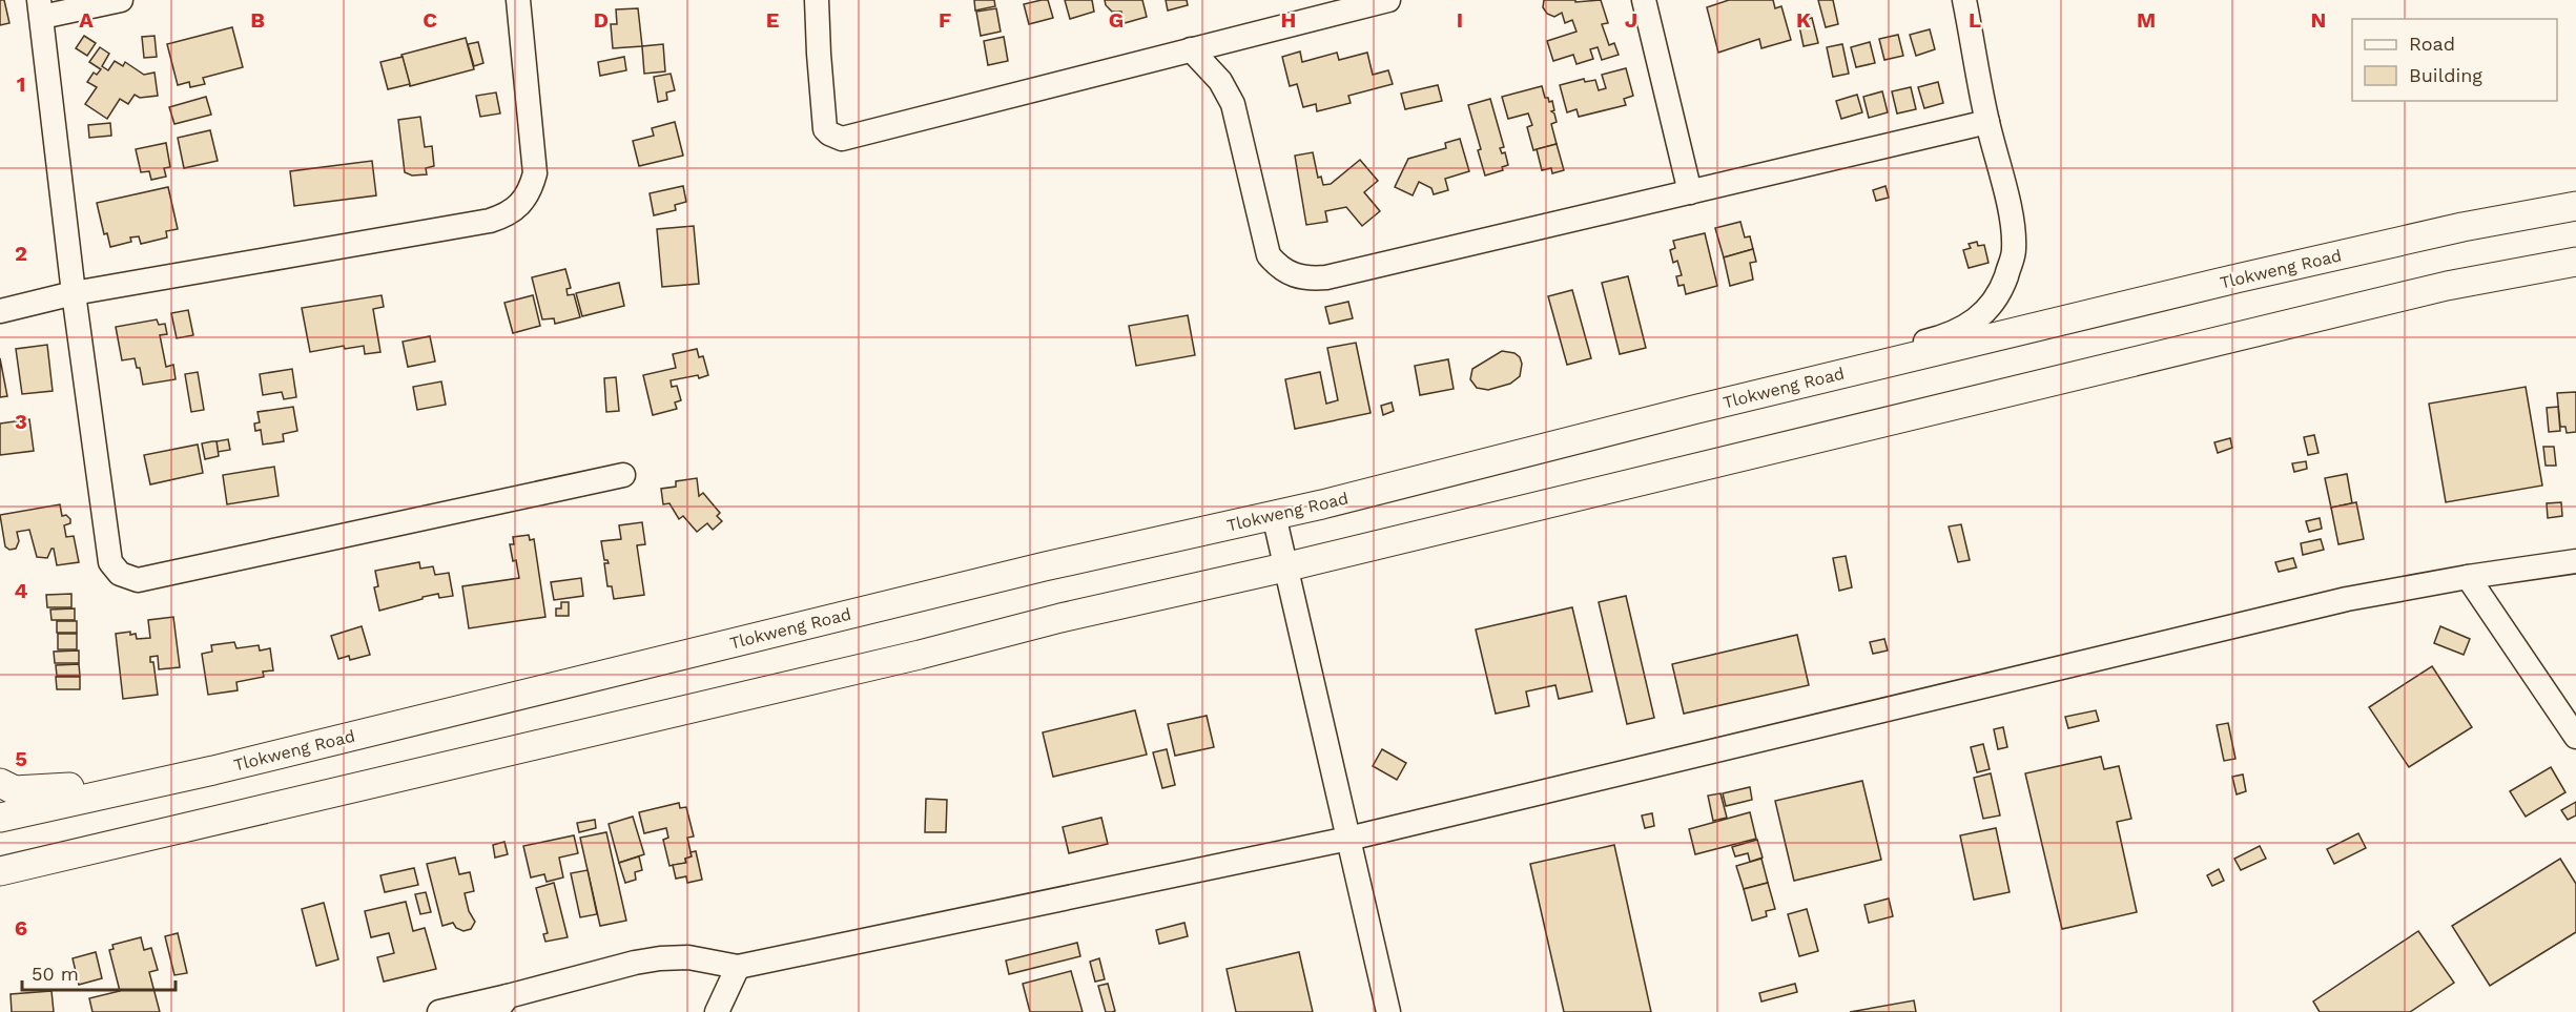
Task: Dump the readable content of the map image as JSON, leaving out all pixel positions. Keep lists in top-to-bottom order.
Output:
{
  "streets": {
    "main road": ["Tlokweng Road"]
  },
  "legend": ["Road", "Building"],
  "scale_bar": "50 m",
  "grid": {
    "columns": [
      "A",
      "B",
      "C",
      "D",
      "E",
      "F",
      "G",
      "H",
      "I",
      "J",
      "K",
      "L",
      "M",
      "N"
    ],
    "rows": [
      "1",
      "2",
      "3",
      "4",
      "5",
      "6"
    ]
  }
}
